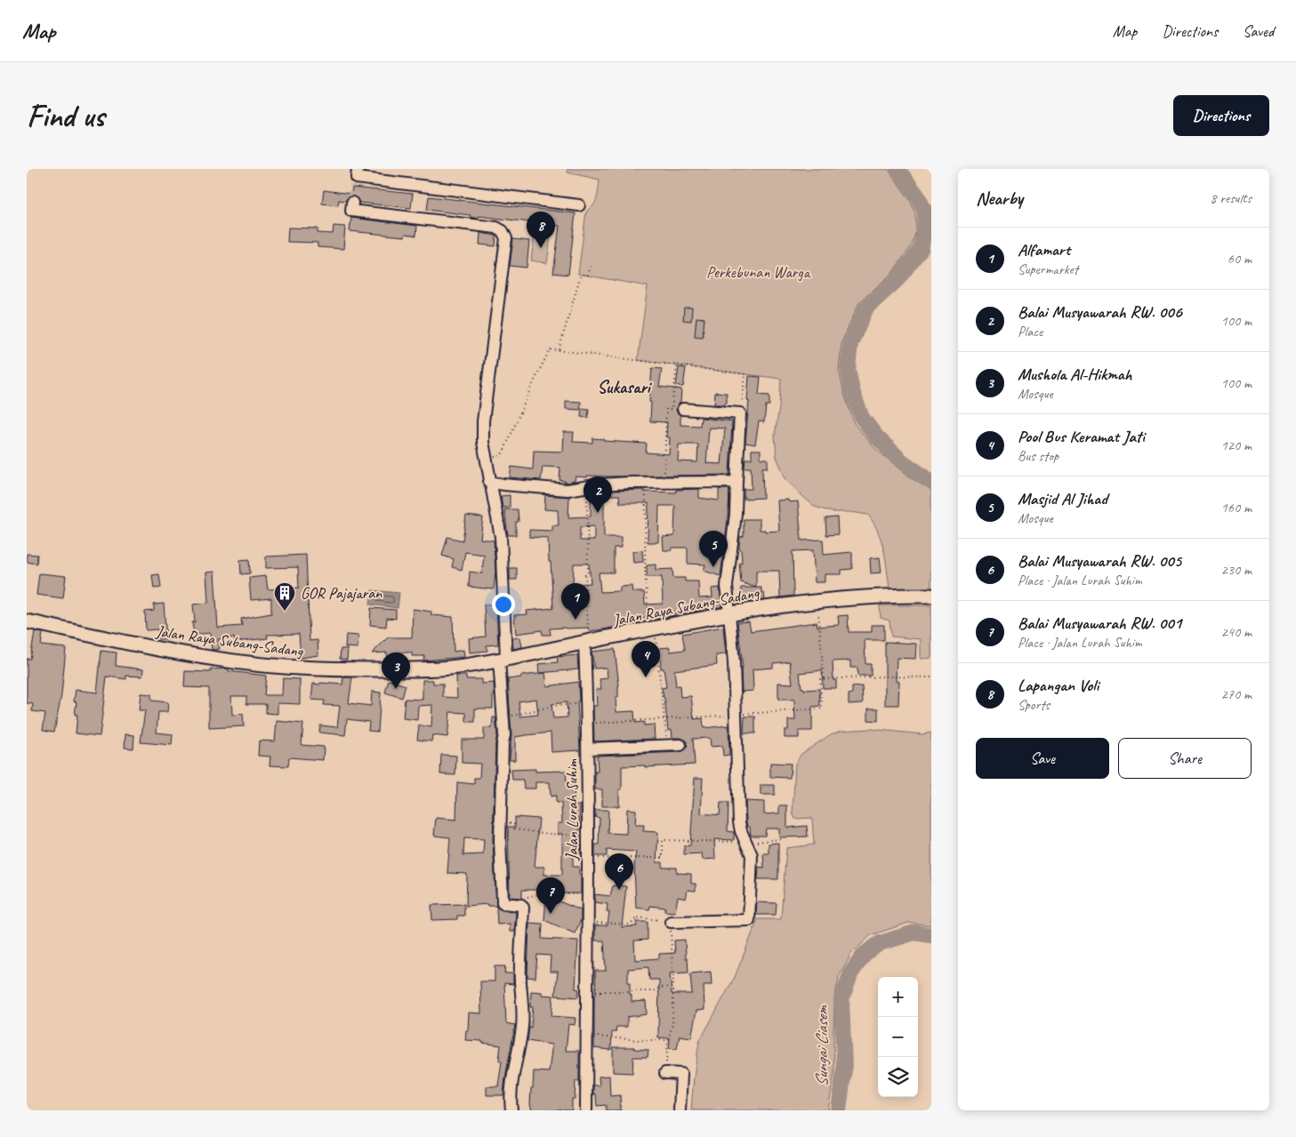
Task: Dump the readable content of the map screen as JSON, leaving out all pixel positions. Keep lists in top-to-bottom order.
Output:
{
  "streets": {
    "main road": ["Jalan Raya Subang-Sadang"],
    "street": ["Jalan Lurah Suhim"]
  },
  "crossings": [
    ["Jalan Raya Subang-Sadang", "Jalan Lurah Suhim"]
  ],
  "districts": ["Sukasari"],
  "water": ["Sungai Ciasem"],
  "parks": ["Perkebunan Warga"],
  "places": {
    "building": ["GOR Pajajaran"]
  },
  "page": {
    "header": "Map",
    "nav": ["Map", "Directions", "Saved"],
    "buttons": [
      "Directions",
      ["Save", "Share"]
    ],
    "title": "Find us",
    "heading": ["Nearby", "8 results"],
    "pins": [
      "8",
      "2",
      "5",
      "1",
      "4",
      "3",
      "6",
      "7"
    ],
    "list": [
      {
        "mark": "1",
        "name": "Alfamart",
        "note": "Supermarket",
        "value": "60 m"
      },
      {
        "mark": "2",
        "name": "Balai Musyawarah RW. 006",
        "note": "Place",
        "value": "100 m"
      },
      {
        "mark": "3",
        "name": "Mushola Al-Hikmah",
        "note": "Mosque",
        "value": "100 m"
      },
      {
        "mark": "4",
        "name": "Pool Bus Keramat Jati",
        "note": "Bus stop",
        "value": "120 m"
      },
      {
        "mark": "5",
        "name": "Masjid Al Jihad",
        "note": "Mosque",
        "value": "160 m"
      },
      {
        "mark": "6",
        "name": "Balai Musyawarah RW. 005",
        "note": "Place · Jalan Lurah Suhim",
        "value": "230 m"
      },
      {
        "mark": "7",
        "name": "Balai Musyawarah RW. 001",
        "note": "Place · Jalan Lurah Suhim",
        "value": "240 m"
      },
      {
        "mark": "8",
        "name": "Lapangan Voli",
        "note": "Sports",
        "value": "270 m"
      }
    ],
    "map_buttons": ["+", "−"]
  }
}
